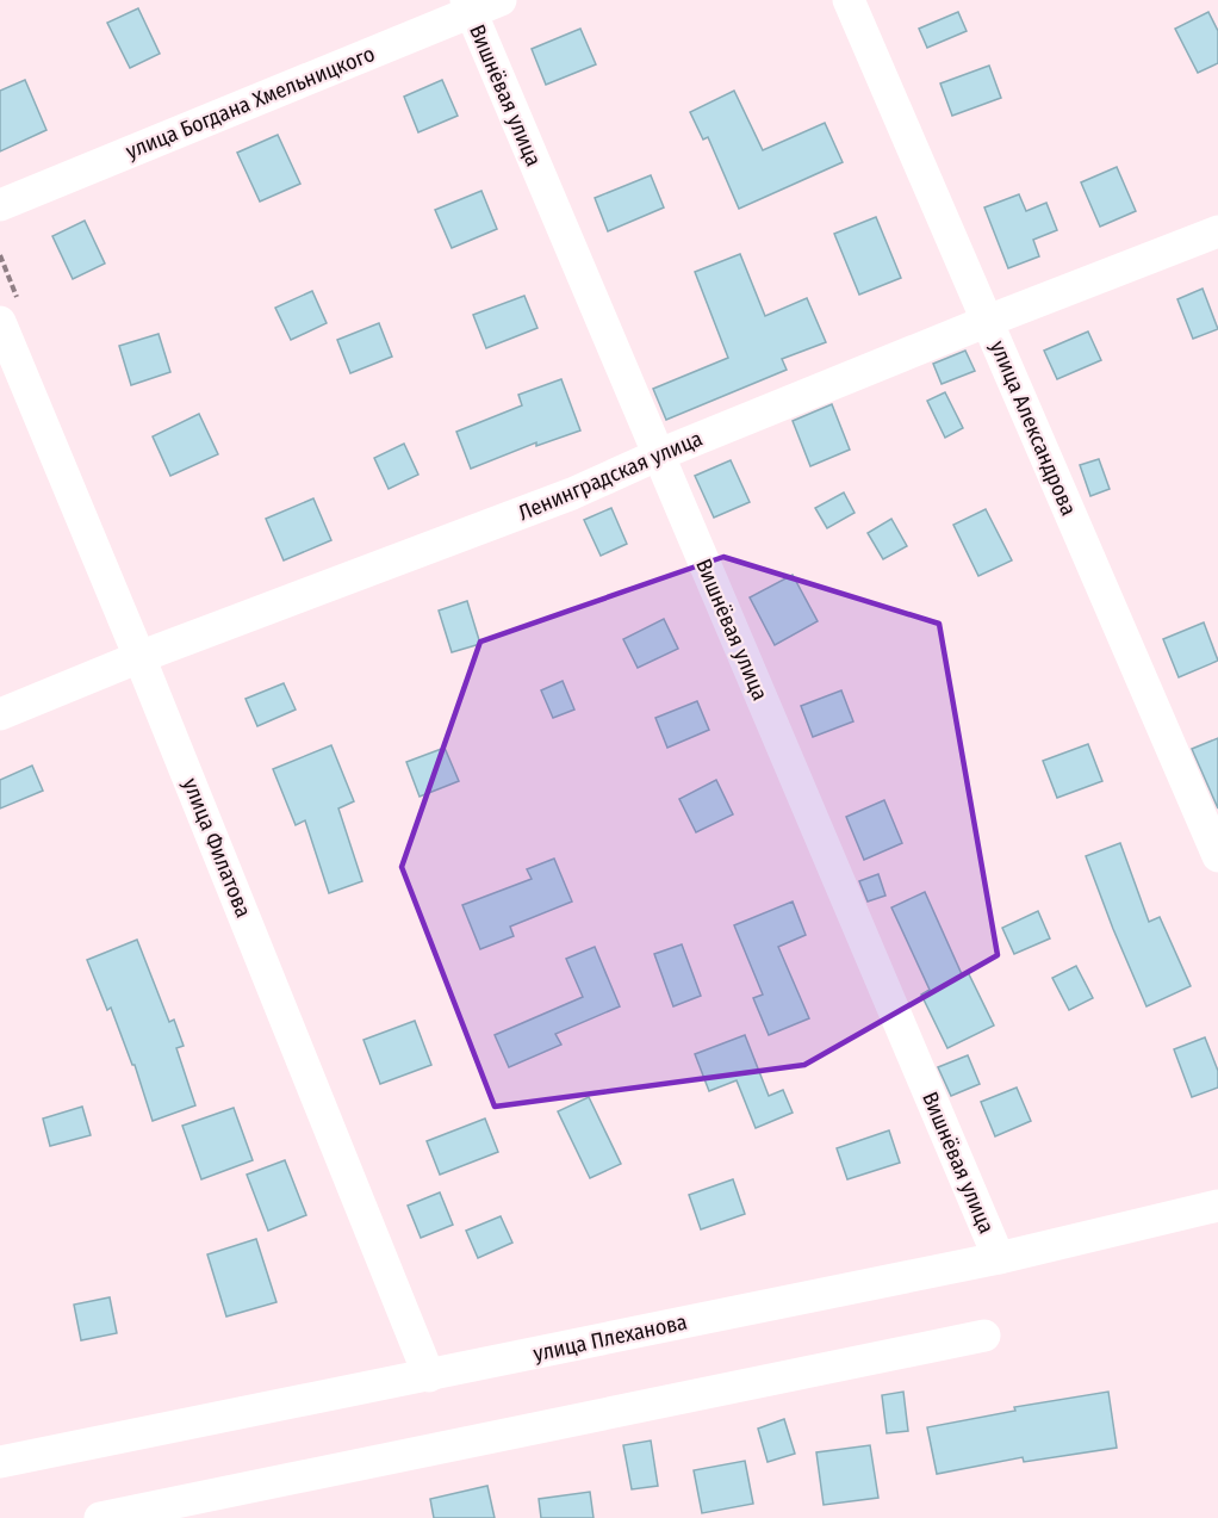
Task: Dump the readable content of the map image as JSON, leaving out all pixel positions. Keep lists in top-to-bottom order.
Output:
{
  "streets": {
    "street": [
      "Вишнёвая улица",
      "улица Богдана Хмельницкого",
      "улица Александрова",
      "Ленинградская улица",
      "улица Филатова",
      "улица Плеханова"
    ]
  },
  "crossings": [
    ["Вишнёвая улица", "улица Богдана Хмельницкого"],
    ["Вишнёвая улица", "Ленинградская улица"],
    ["Вишнёвая улица", "улица Плеханова"],
    ["улица Александрова", "Ленинградская улица"],
    ["Ленинградская улица", "улица Филатова"],
    ["улица Филатова", "улица Плеханова"]
  ]
}
